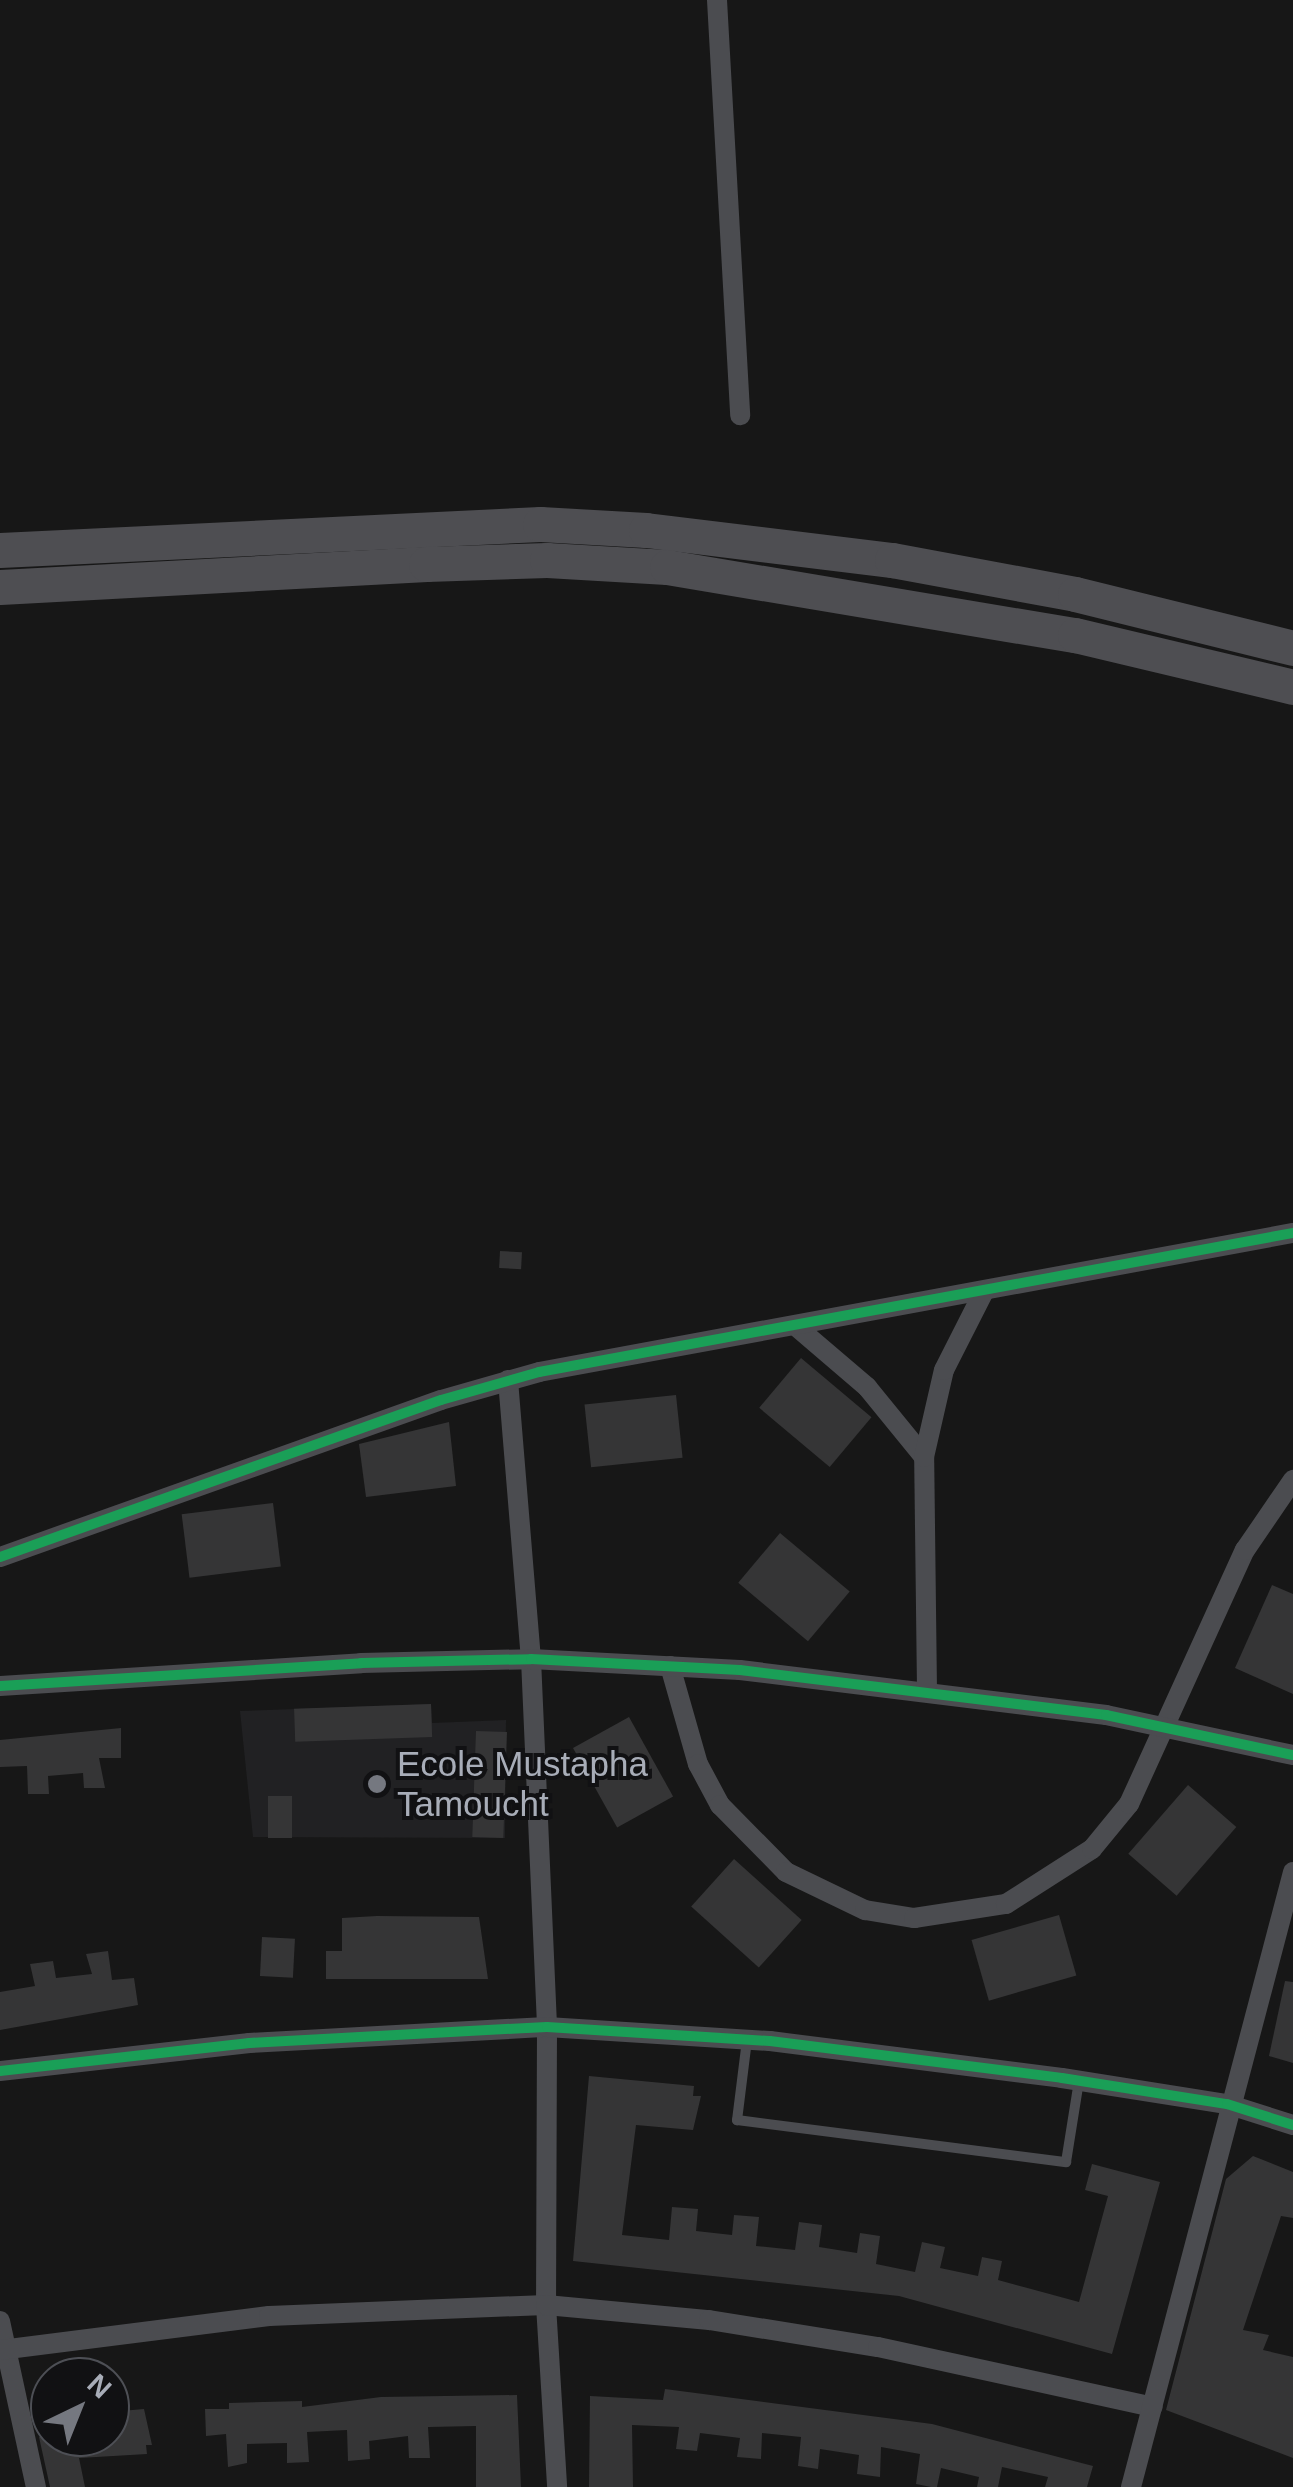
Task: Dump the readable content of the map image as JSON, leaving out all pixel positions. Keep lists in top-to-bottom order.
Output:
{
  "places": ["Ecole Mustapha Tamoucht"],
  "north": "top right"
}
